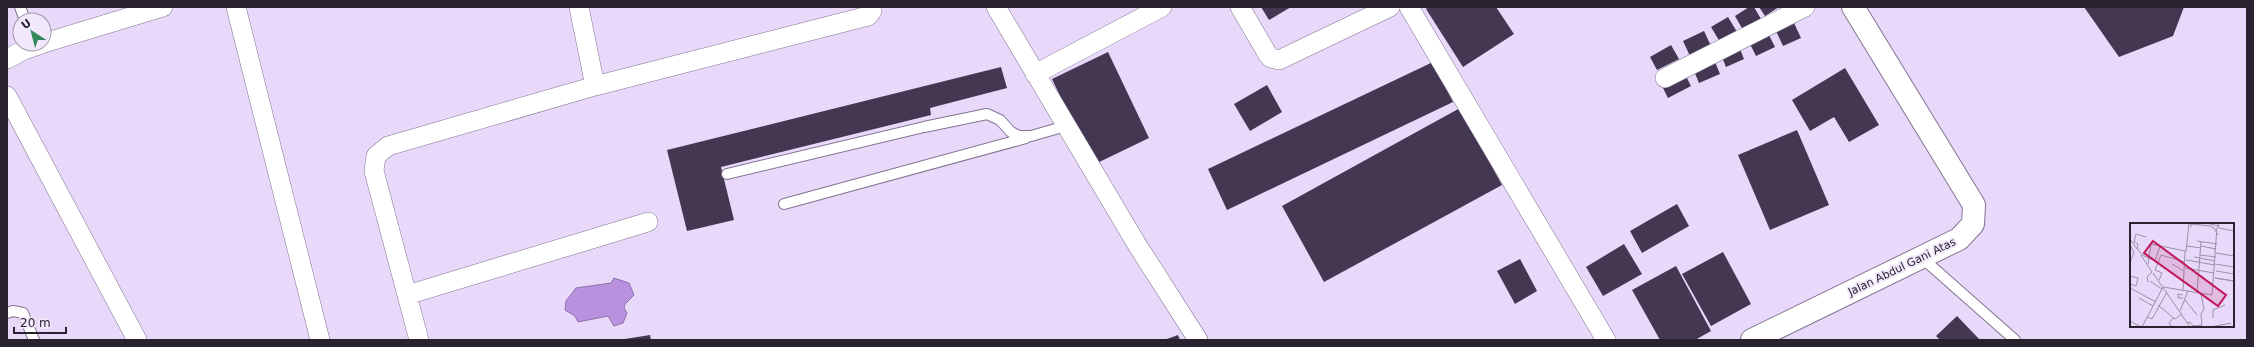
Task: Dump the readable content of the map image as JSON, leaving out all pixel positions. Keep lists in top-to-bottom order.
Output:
{
  "streets": {
    "street": ["Jalan Abdul Gani Atas"]
  },
  "scale_bar": "20 m",
  "north": "top left"
}
